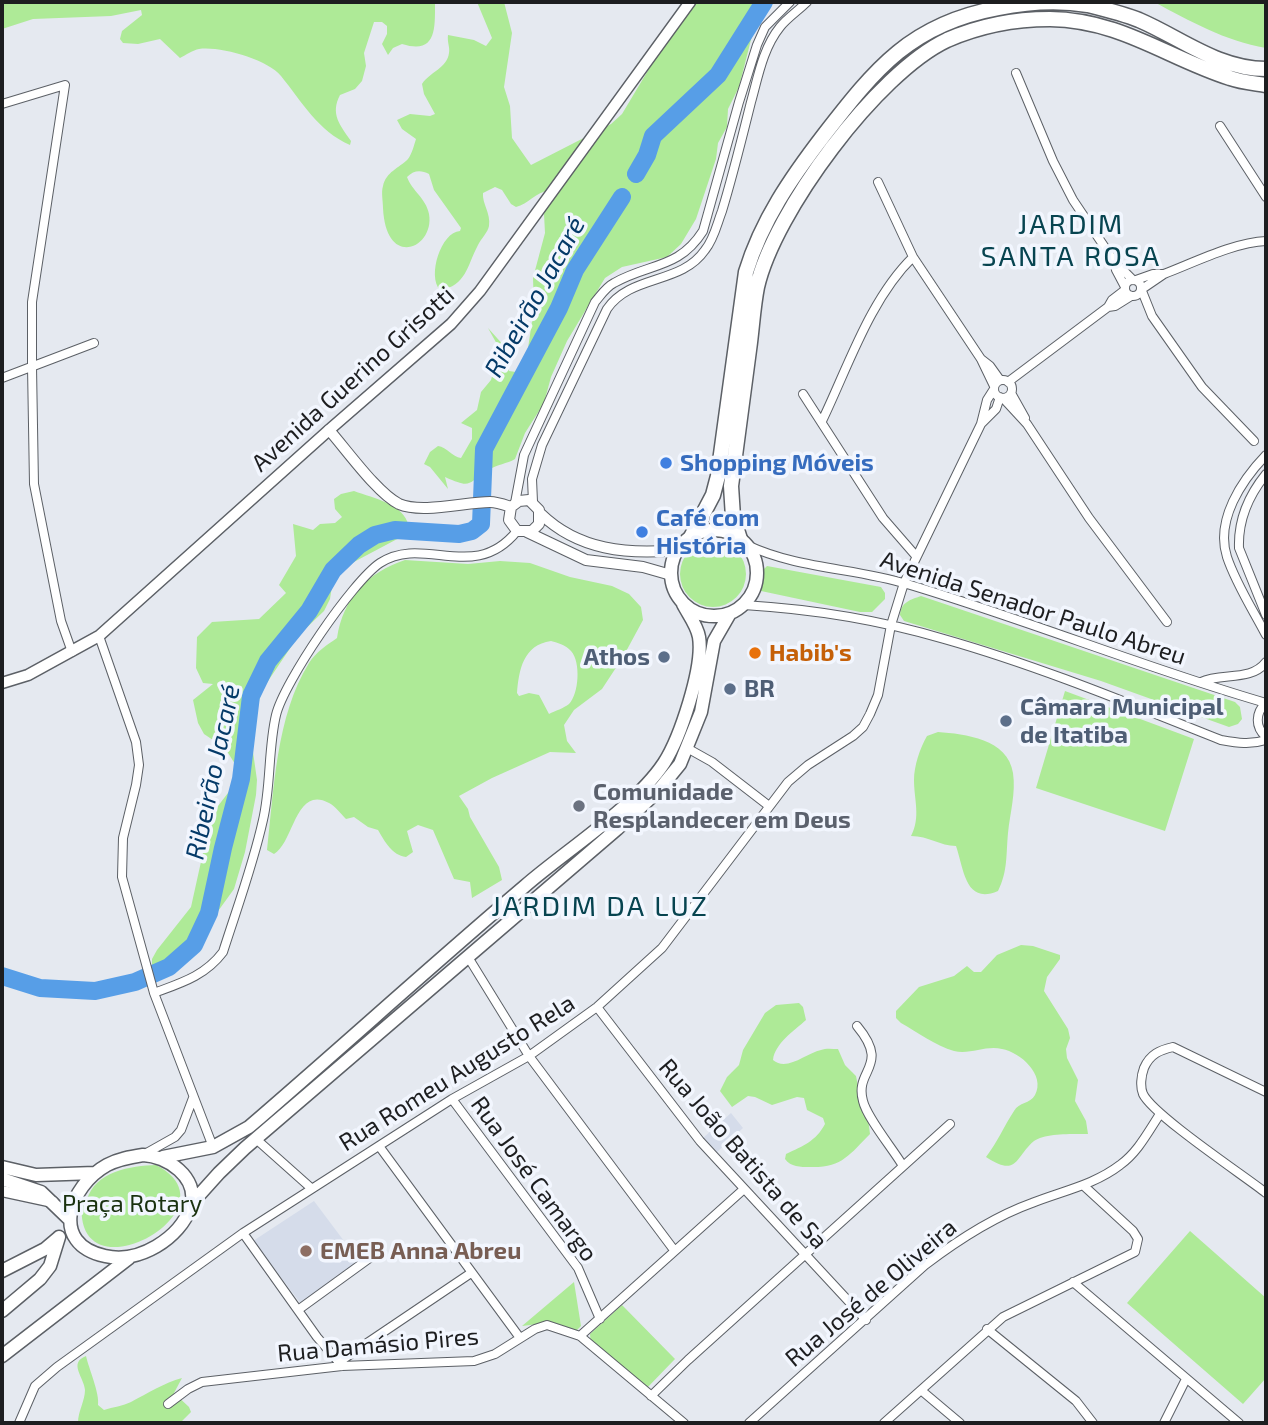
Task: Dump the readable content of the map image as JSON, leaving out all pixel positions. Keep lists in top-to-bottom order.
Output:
{
  "streets": {
    "main road": ["Avenida Guerino Grisotti"],
    "street": [
      "Avenida Senador Paulo Abreu",
      "Rua Romeu Augusto Rela",
      "Rua João Batista de Sa",
      "Rua José Camargo",
      "Rua José de Oliveira",
      "Rua Damásio Pires"
    ]
  },
  "crossings": [
    ["Avenida Senador Paulo Abreu", "Rua Romeu Augusto Rela"],
    ["Rua Romeu Augusto Rela", "Rua João Batista de Sa"],
    ["Rua Romeu Augusto Rela", "Rua José Camargo"],
    ["Rua João Batista de Sa", "Rua José de Oliveira"]
  ],
  "districts": ["JARDIM SANTA ROSA", "JARDIM DA LUZ"],
  "water": ["Ribeirão Jacaré"],
  "parks": ["Praça Rotary"],
  "places": [
    "Shopping Móveis",
    "Café com História",
    "Habib's",
    "Athos",
    "BR",
    "Câmara Municipal de Itatiba",
    "Comunidade Resplandecer em Deus",
    "EMEB Anna Abreu"
  ]
}
